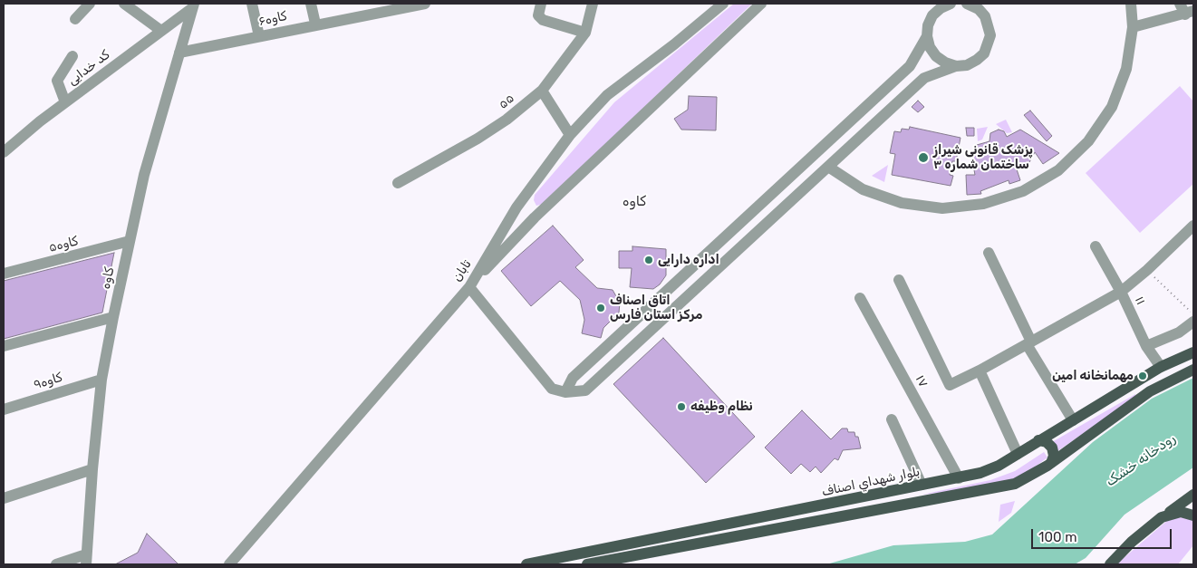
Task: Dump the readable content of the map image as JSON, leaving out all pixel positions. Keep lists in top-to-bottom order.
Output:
{
  "streets": {
    "main road": ["بلوار شهداي اصناف"],
    "street": [
      "کاوه۶",
      "کد خدایی",
      "۵۵",
      "کاوه۵",
      "تابان",
      "کاوه",
      "۱۱",
      "کاوه۹",
      "۱۷"
    ]
  },
  "crossings": [
    ["کاوه۶", "کاوه"],
    ["کد خدایی", "کاوه"],
    ["کاوه۵", "کاوه"],
    ["کاوه", "کاوه۹"],
    ["۱۱", "بلوار شهداي اصناف"],
    ["۱۷", "بلوار شهداي اصناف"]
  ],
  "districts": ["کاوه"],
  "water": ["رودخانه خشک"],
  "places": [
    "پزشک قانونی شیراز ساختمان شماره ٣",
    "اداره دارایی",
    "اتاق اصناف مرکز استان فارس",
    "مهمانخانه امین",
    "نظام وظیفه"
  ],
  "scale_bar": "100 m"
}
